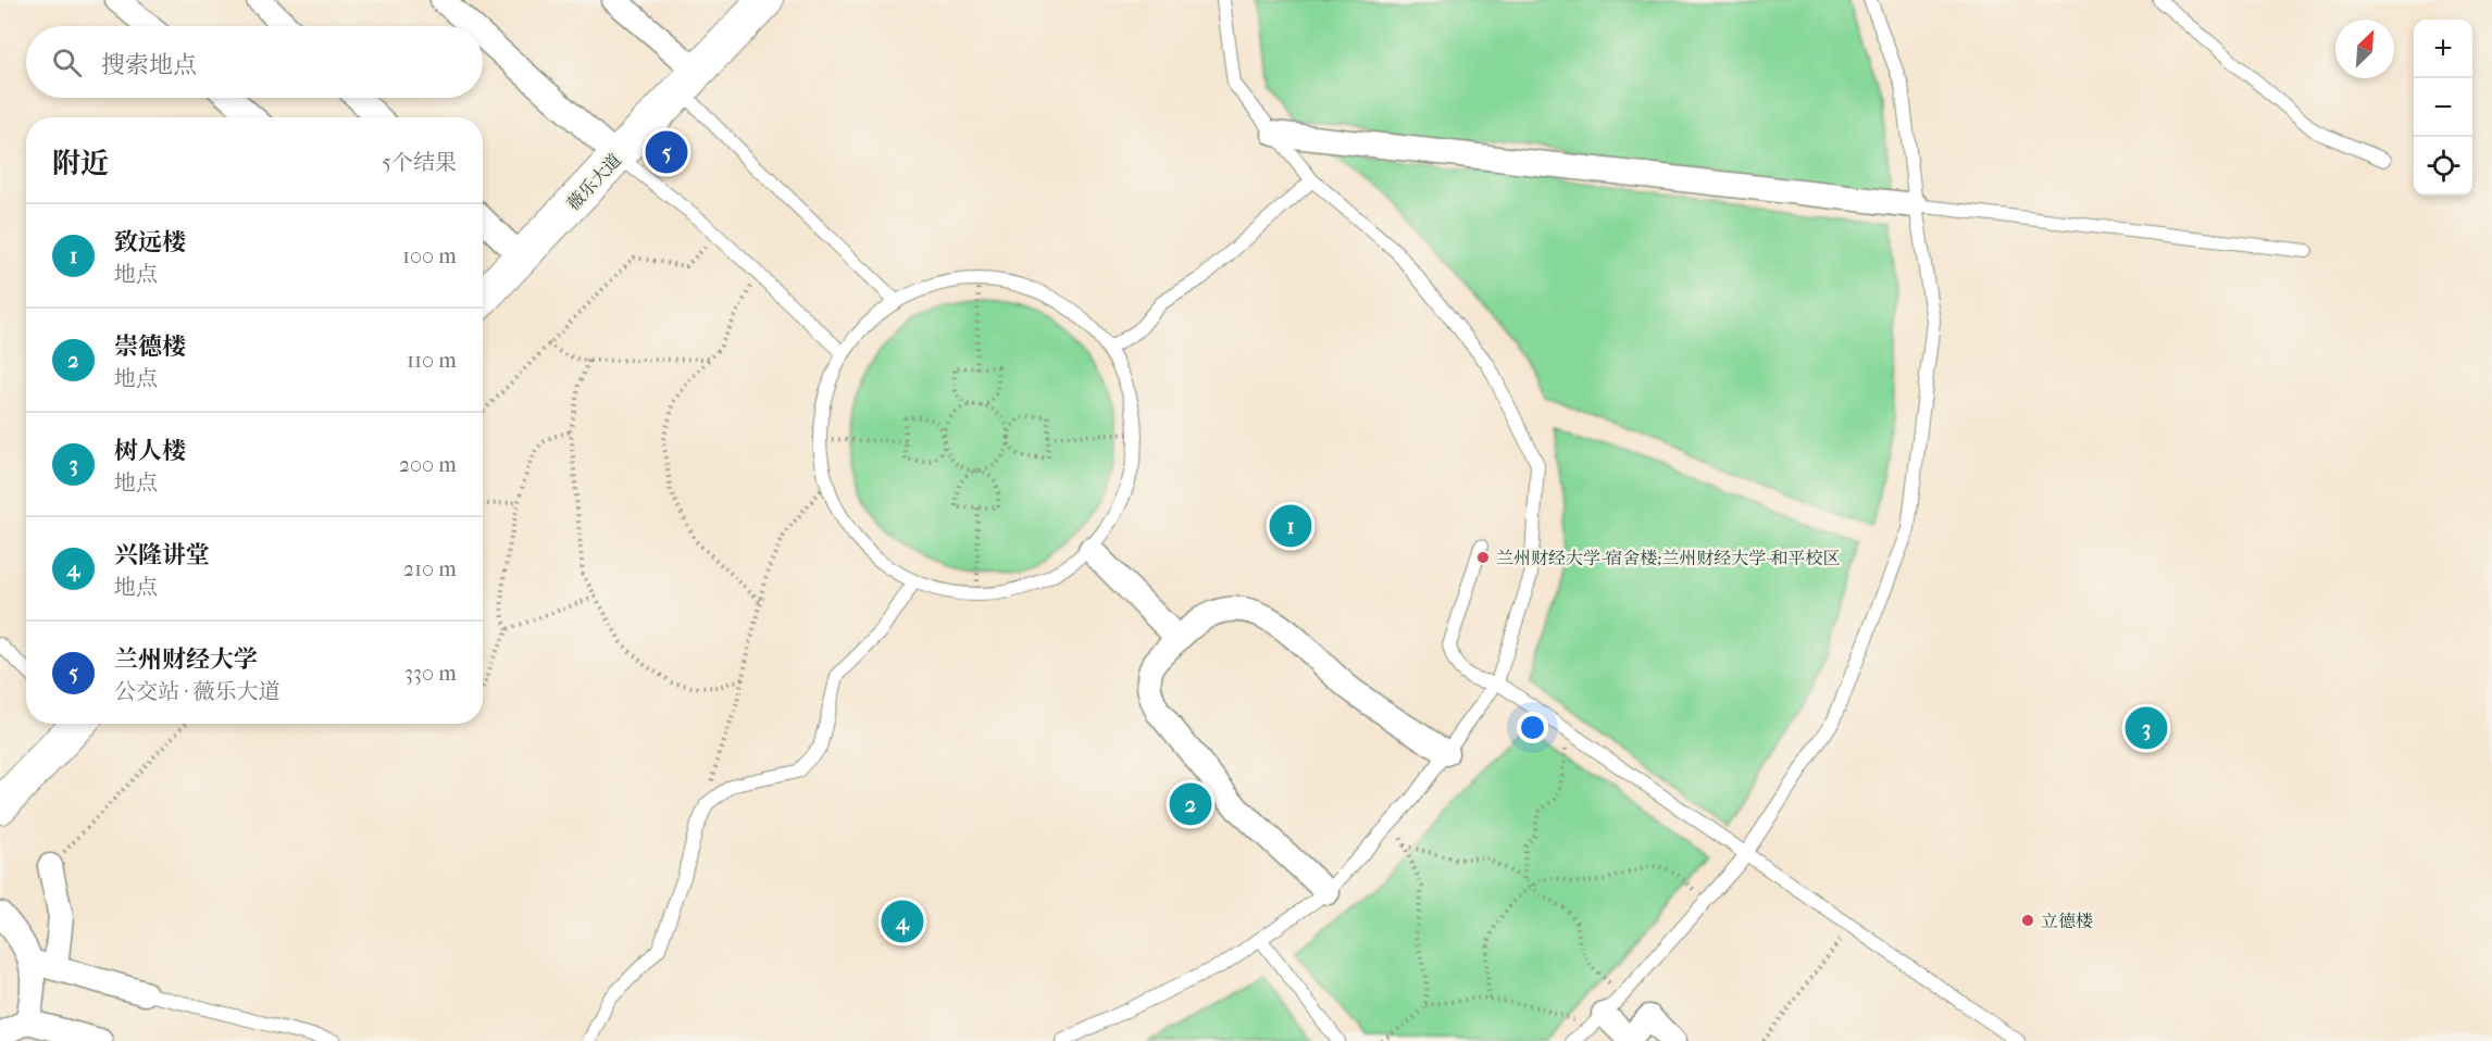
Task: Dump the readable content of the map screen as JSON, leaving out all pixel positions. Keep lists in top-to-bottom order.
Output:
{
  "streets": {
    "main road": ["薇乐大道"]
  },
  "places": ["兰州财经大学-宿舍楼;兰州财经大学-和平校区", "立德楼"],
  "north": "top right",
  "page": {
    "map_buttons": ["+", "−"],
    "search": "搜索地点",
    "heading": ["附近", "5个结果"],
    "pins": [
      "5",
      "1",
      "3",
      "2",
      "4"
    ],
    "list": [
      {
        "mark": "1",
        "name": "致远楼",
        "note": "地点",
        "value": "100 m"
      },
      {
        "mark": "2",
        "name": "崇德楼",
        "note": "地点",
        "value": "110 m"
      },
      {
        "mark": "3",
        "name": "树人楼",
        "note": "地点",
        "value": "200 m"
      },
      {
        "mark": "4",
        "name": "兴隆讲堂",
        "note": "地点",
        "value": "210 m"
      },
      {
        "mark": "5",
        "name": "兰州财经大学",
        "note": "公交站 · 薇乐大道",
        "value": "330 m"
      }
    ]
  }
}
